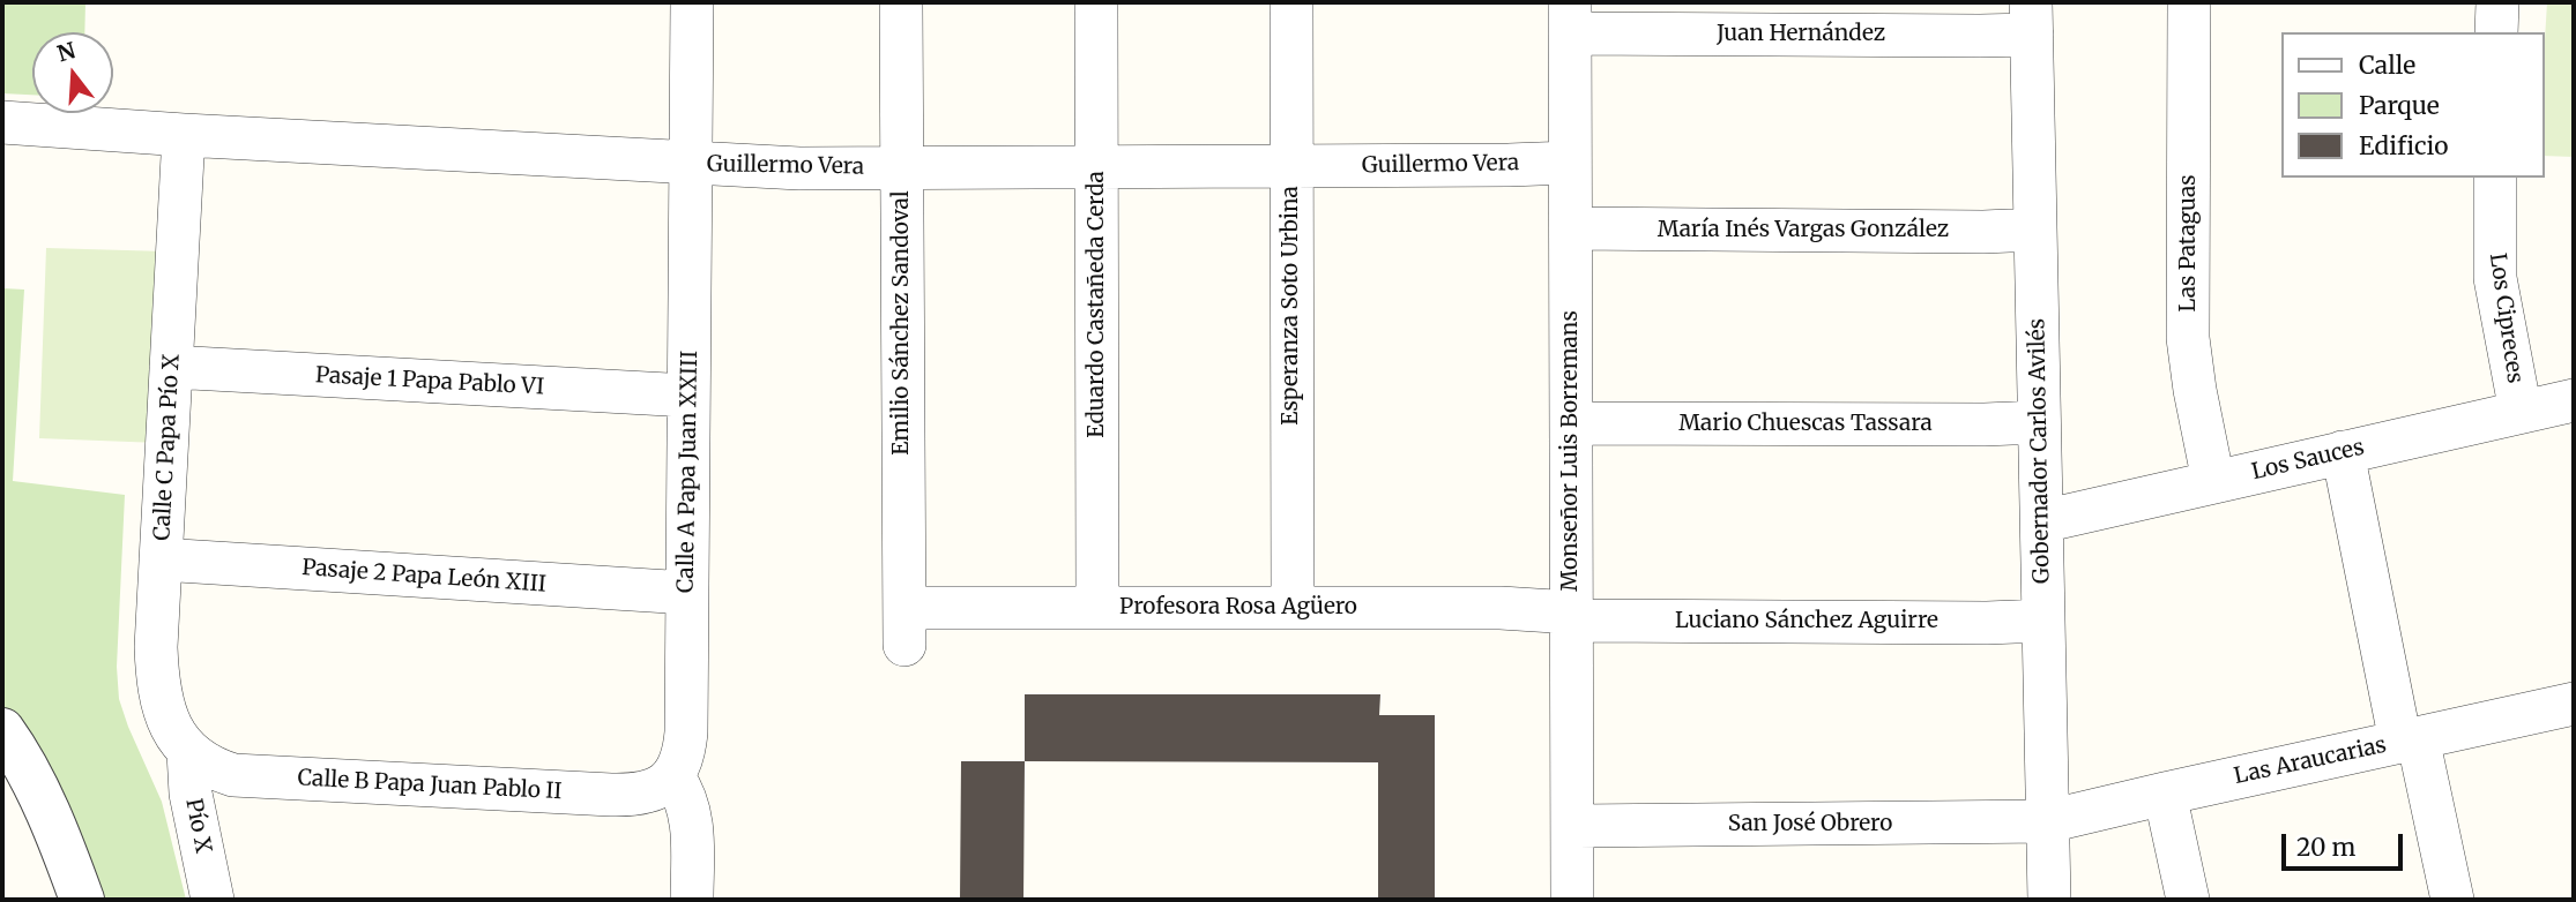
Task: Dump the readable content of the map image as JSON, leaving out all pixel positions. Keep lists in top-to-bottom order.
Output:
{
  "streets": {
    "street": [
      "Juan Hernández",
      "Guillermo Vera",
      "María Inés Vargas González",
      "Las Pataguas",
      "Eduardo Castañeda Cerda",
      "Esperanza Soto Urbina",
      "Los Cipreces",
      "Emilio Sánchez Sandoval",
      "Pasaje 1 Papa Pablo VI",
      "Mario Chuescas Tassara",
      "Calle C Papa Pío X",
      "Monseñor Luis Borremans",
      "Gobernador Carlos Avilés",
      "Los Sauces",
      "Calle A Papa Juan XXIII",
      "Pasaje 2 Papa León XIII",
      "Profesora Rosa Agüero",
      "Luciano Sánchez Aguirre",
      "Las Araucarias",
      "Calle B Papa Juan Pablo II",
      "San José Obrero",
      "Pío X"
    ]
  },
  "crossings": [
    ["Juan Hernández", "Monseñor Luis Borremans"],
    ["Juan Hernández", "Gobernador Carlos Avilés"],
    ["Guillermo Vera", "Eduardo Castañeda Cerda"],
    ["Guillermo Vera", "Esperanza Soto Urbina"],
    ["Guillermo Vera", "Emilio Sánchez Sandoval"],
    ["Guillermo Vera", "Calle C Papa Pío X"],
    ["Guillermo Vera", "Monseñor Luis Borremans"],
    ["Guillermo Vera", "Calle A Papa Juan XXIII"],
    ["María Inés Vargas González", "Monseñor Luis Borremans"],
    ["María Inés Vargas González", "Gobernador Carlos Avilés"],
    ["Las Pataguas", "Los Sauces"],
    ["Eduardo Castañeda Cerda", "Profesora Rosa Agüero"],
    ["Esperanza Soto Urbina", "Profesora Rosa Agüero"],
    ["Los Cipreces", "Los Sauces"],
    ["Emilio Sánchez Sandoval", "Profesora Rosa Agüero"],
    ["Pasaje 1 Papa Pablo VI", "Calle C Papa Pío X"],
    ["Pasaje 1 Papa Pablo VI", "Calle A Papa Juan XXIII"],
    ["Mario Chuescas Tassara", "Monseñor Luis Borremans"],
    ["Mario Chuescas Tassara", "Gobernador Carlos Avilés"],
    ["Calle C Papa Pío X", "Pasaje 2 Papa León XIII"],
    ["Calle C Papa Pío X", "Calle B Papa Juan Pablo II"],
    ["Calle C Papa Pío X", "Pío X"],
    ["Monseñor Luis Borremans", "Profesora Rosa Agüero"],
    ["Monseñor Luis Borremans", "Luciano Sánchez Aguirre"],
    ["Monseñor Luis Borremans", "San José Obrero"],
    ["Gobernador Carlos Avilés", "Los Sauces"],
    ["Gobernador Carlos Avilés", "Luciano Sánchez Aguirre"],
    ["Gobernador Carlos Avilés", "Las Araucarias"],
    ["Gobernador Carlos Avilés", "San José Obrero"],
    ["Calle A Papa Juan XXIII", "Pasaje 2 Papa León XIII"],
    ["Calle A Papa Juan XXIII", "Calle B Papa Juan Pablo II"],
    ["Profesora Rosa Agüero", "Luciano Sánchez Aguirre"],
    ["Las Araucarias", "San José Obrero"],
    ["Calle B Papa Juan Pablo II", "Pío X"]
  ],
  "legend": ["Calle", "Parque", "Edificio"],
  "scale_bar": "20 m",
  "north": "top"
}
